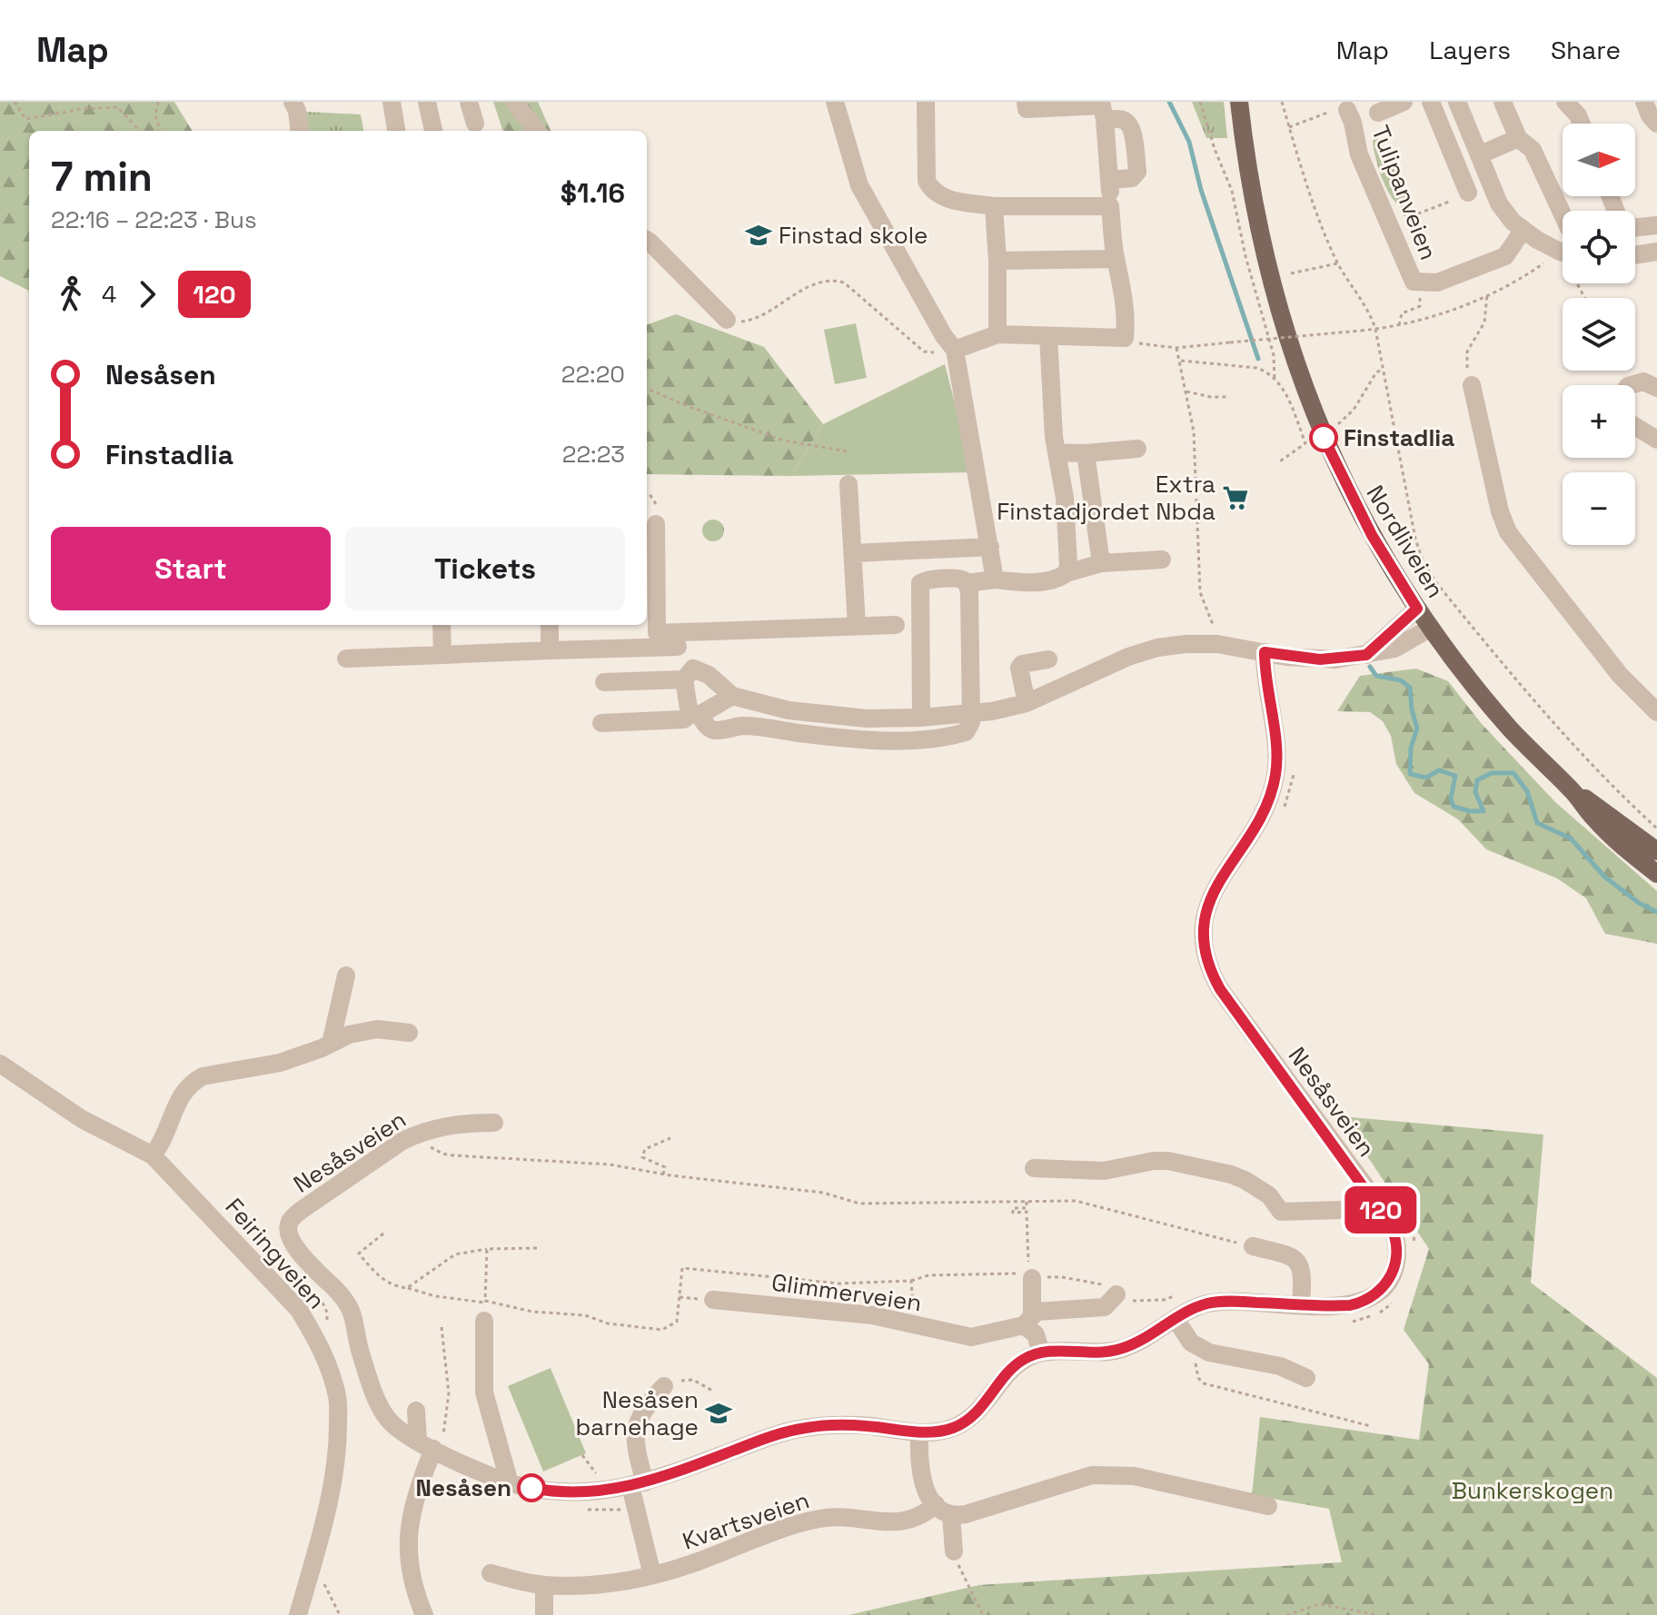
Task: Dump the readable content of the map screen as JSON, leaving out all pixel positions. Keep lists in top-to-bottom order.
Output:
{
  "streets": {
    "main road": ["Nordliveien"],
    "street": [
      "Tulipanveien",
      "Nesåsveien",
      "Feiringveien",
      "Glimmerveien",
      "Kvartsveien"
    ]
  },
  "parks": ["Bunkerskogen"],
  "places": {
    "school or university": ["Finstad skole", "Nesåsen barnehage"],
    "other": ["Finstadlia", "Nesåsen"],
    "supermarket": ["Extra Finstadjordet Nbda"]
  },
  "lines": ["bus line 120"],
  "north": "right",
  "page": {
    "header": "Map",
    "nav": ["Map", "Layers", "Share"],
    "on_map": "120",
    "map_buttons": ["+", "−"],
    "heading": ["7 min", "22:16 – 22:23 · Bus", "$1.16"],
    "legs": ["4", "120"],
    "list": [
      {
        "name": "Nesåsen",
        "value": "22:20"
      },
      {
        "name": "Finstadlia",
        "value": "22:23"
      }
    ],
    "buttons": ["Start", "Tickets"]
  }
}
